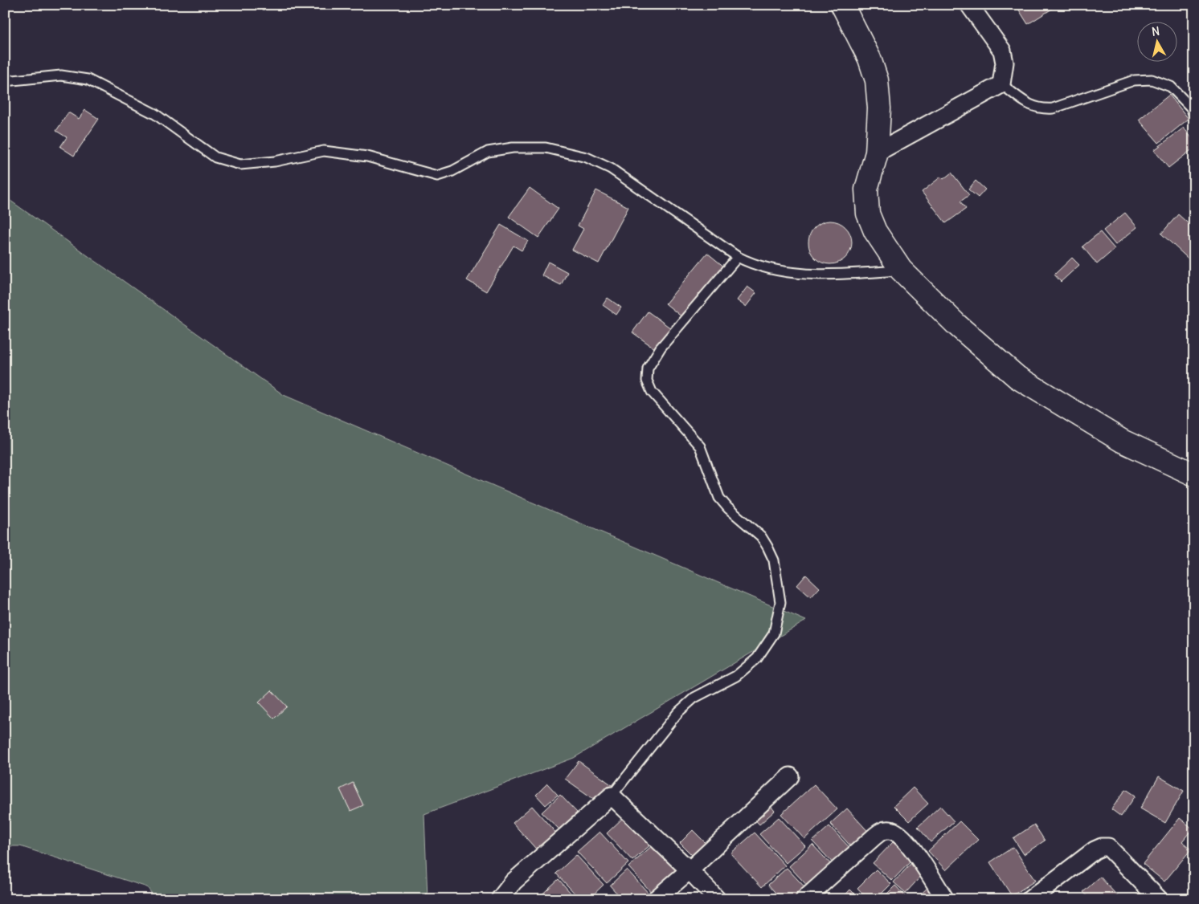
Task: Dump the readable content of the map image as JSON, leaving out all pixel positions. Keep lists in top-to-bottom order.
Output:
{
  "north": "top"
}
